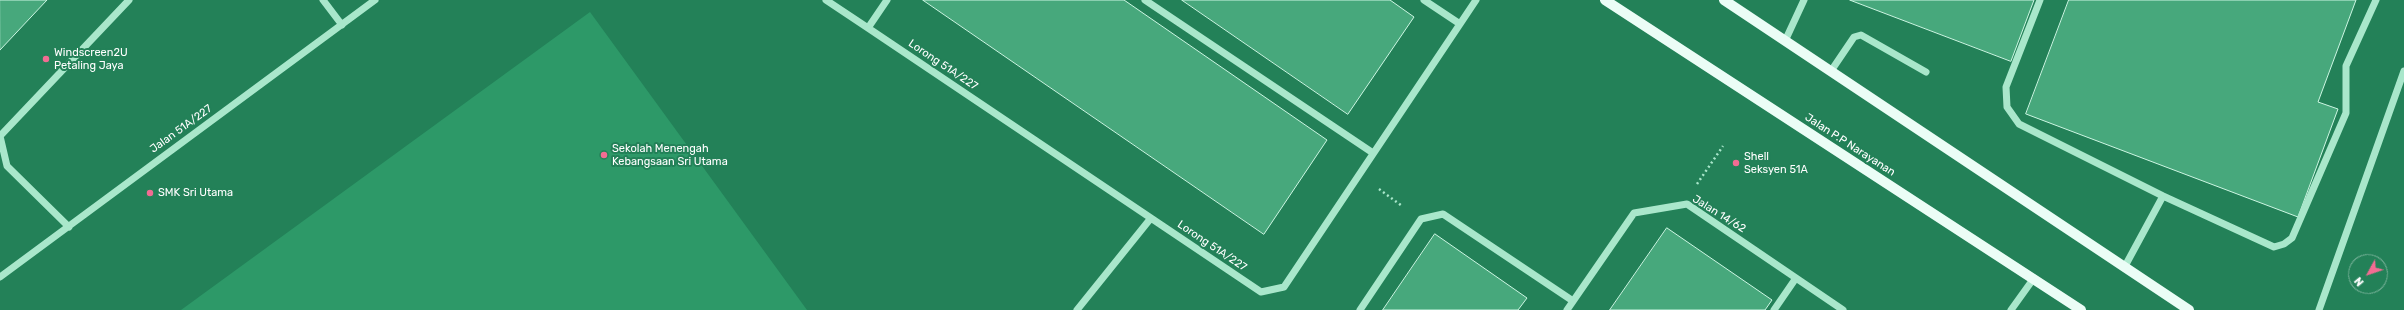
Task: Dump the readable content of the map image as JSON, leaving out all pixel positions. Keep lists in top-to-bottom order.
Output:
{
  "streets": {
    "main road": ["Jalan P.P Narayanan"],
    "street": ["Lorong 51A/227", "Jalan 51A/227", "Jalan 14/62"]
  },
  "places": [
    "Windscreen2U Petaling Jaya",
    "Sekolah Menengah Kebangsaan Sri Utama",
    "Shell Seksyen 51A",
    "SMK Sri Utama"
  ],
  "north": "bottom left"
}
